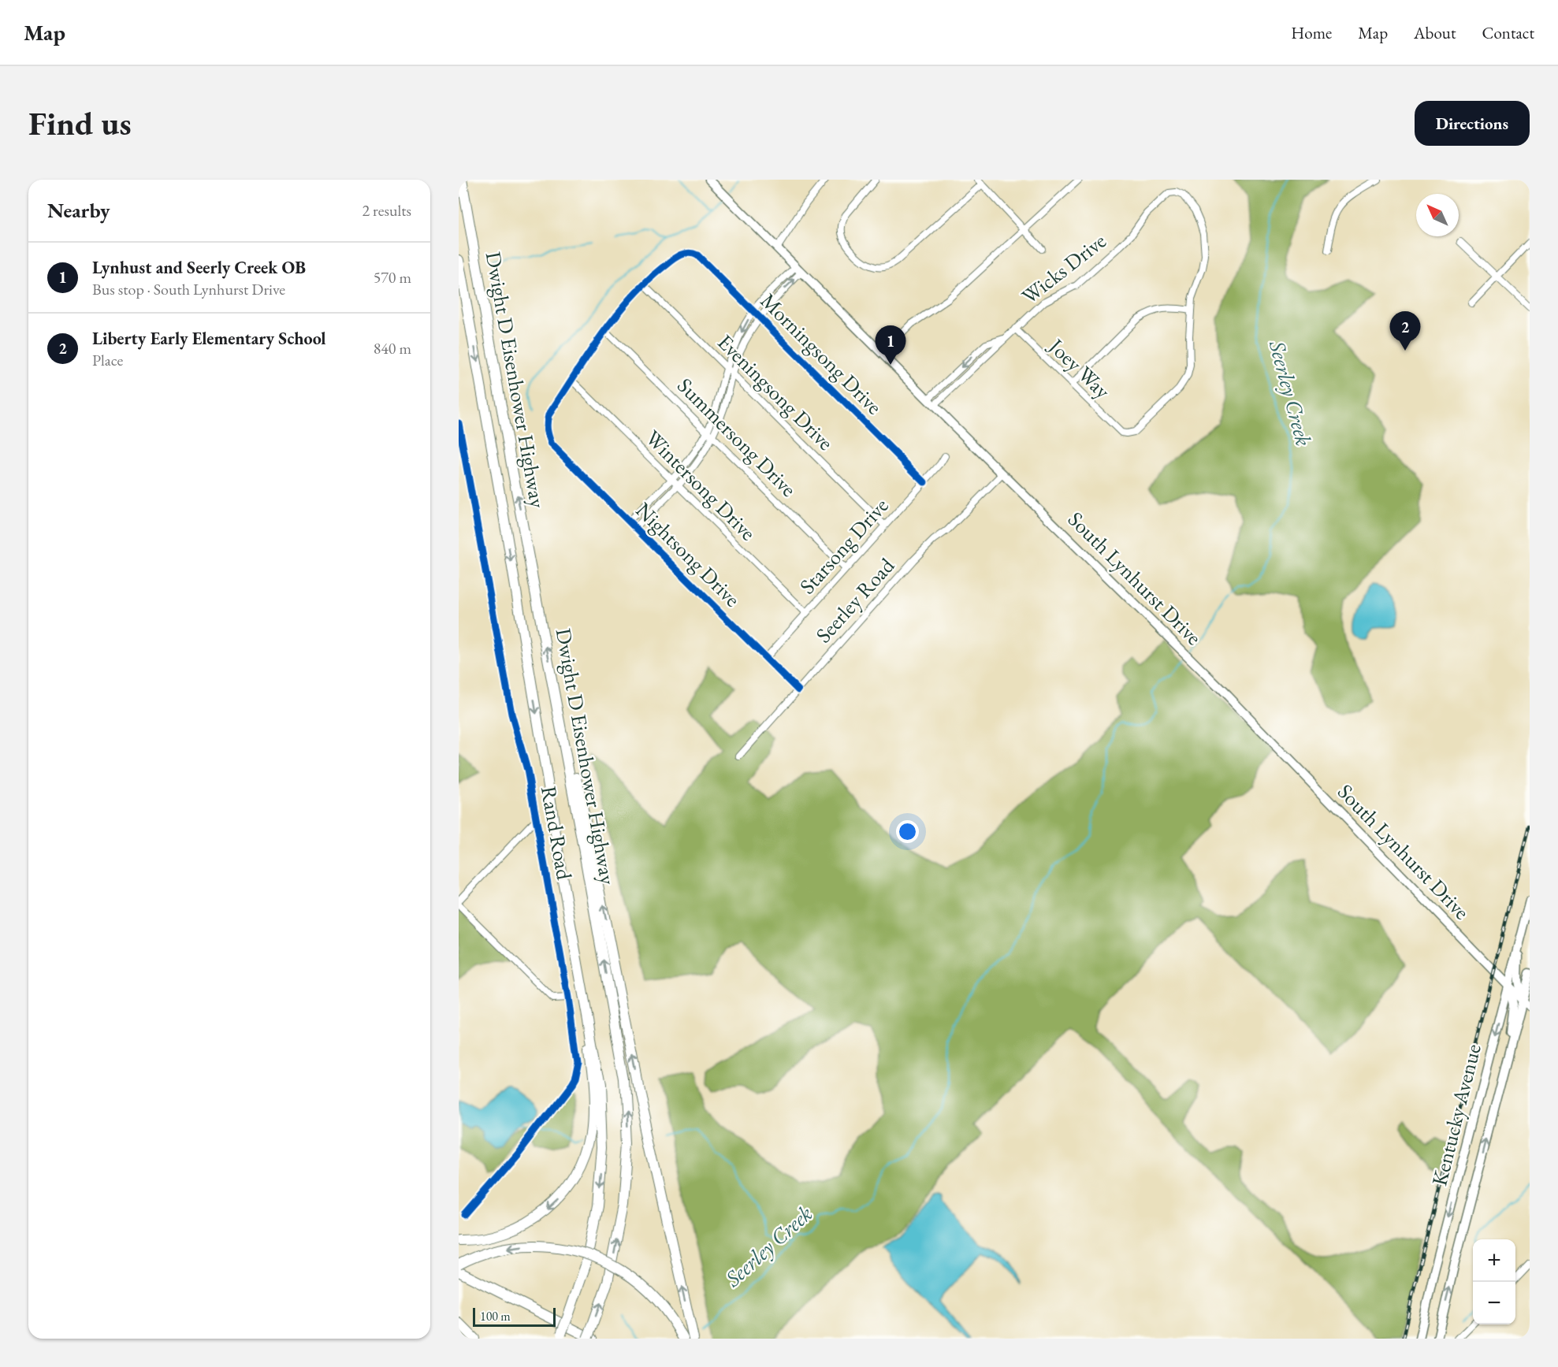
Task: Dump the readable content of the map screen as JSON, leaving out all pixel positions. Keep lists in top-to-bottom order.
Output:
{
  "streets": {
    "highway": ["Dwight D Eisenhower Highway"],
    "main road": ["South Lynhurst Drive", "Kentucky Avenue"],
    "street": [
      "Wicks Drive",
      "Morningsong Drive",
      "Joey Way",
      "Eveningsong Drive",
      "Summersong Drive",
      "Wintersong Drive",
      "Starsong Drive",
      "Nightsong Drive",
      "Seerley Road",
      "Rand Road"
    ]
  },
  "crossings": [
    ["Wicks Drive", "Joey Way"],
    ["Wicks Drive", "South Lynhurst Drive"],
    ["Morningsong Drive", "Eveningsong Drive"],
    ["Morningsong Drive", "Starsong Drive"],
    ["Eveningsong Drive", "Starsong Drive"],
    ["Summersong Drive", "Starsong Drive"],
    ["Wintersong Drive", "Starsong Drive"],
    ["Wintersong Drive", "Nightsong Drive"],
    ["Starsong Drive", "Nightsong Drive"],
    ["Nightsong Drive", "Seerley Road"],
    ["South Lynhurst Drive", "Seerley Road"],
    ["South Lynhurst Drive", "Kentucky Avenue"]
  ],
  "water": ["Seerley Creek"],
  "scale_bar": "100 m",
  "north": "top left",
  "page": {
    "header": "Map",
    "nav": [
      "Home",
      "Map",
      "About",
      "Contact"
    ],
    "buttons": "Directions",
    "title": "Find us",
    "heading": ["Nearby", "2 results"],
    "list": [
      {
        "mark": "1",
        "name": "Lynhust and Seerly Creek OB",
        "note": "Bus stop · South Lynhurst Drive",
        "value": "570 m"
      },
      {
        "mark": "2",
        "name": "Liberty Early Elementary School",
        "note": "Place",
        "value": "840 m"
      }
    ],
    "pins": ["2", "1"],
    "map_buttons": ["+", "−"],
    "scale": "100 m"
  }
}
